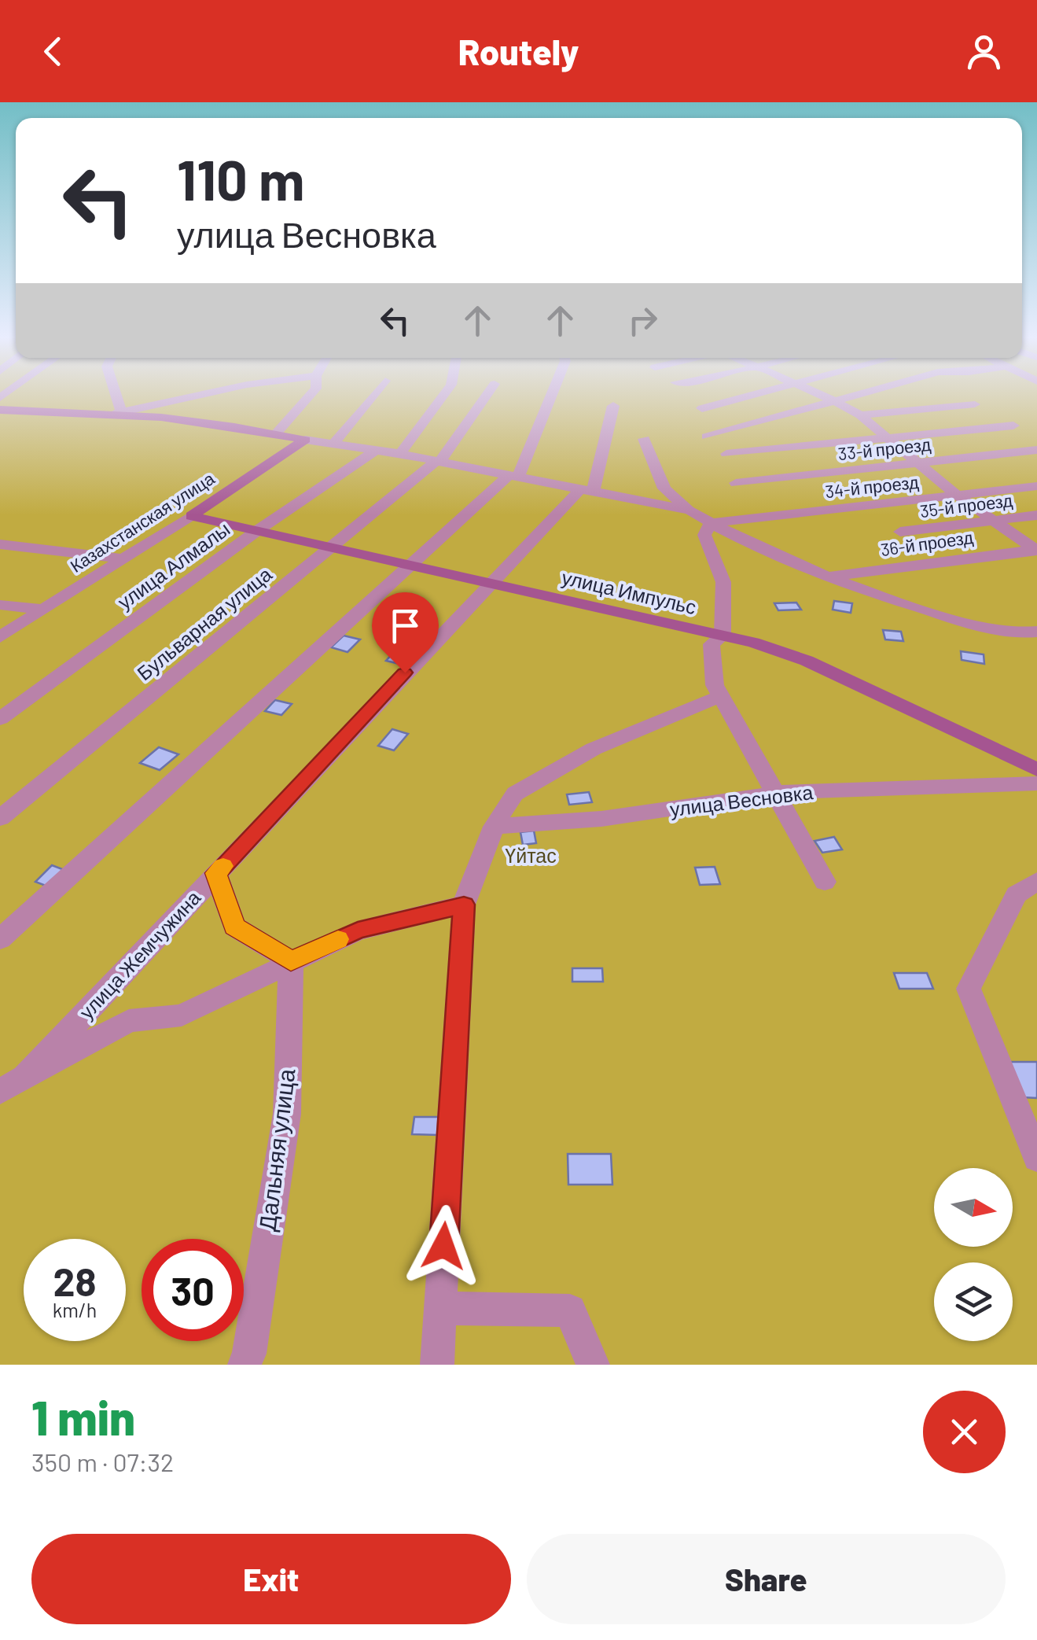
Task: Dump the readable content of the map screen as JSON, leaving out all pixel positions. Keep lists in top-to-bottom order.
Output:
{
  "streets": {
    "street": [
      "33-й проезд",
      "34-й проезд",
      "35-й проезд",
      "Казахстанская улица",
      "36-й проезд",
      "улица Алмалы",
      "улица Импульс",
      "Бульварная улица",
      "улица Весновка",
      "улица Жемчужина",
      "Дальняя улица"
    ]
  },
  "crossings": [
    ["Казахстанская улица", "улица Импульс"],
    ["улица Алмалы", "улица Импульс"],
    ["улица Импульс", "Бульварная улица"],
    ["улица Импульс", "улица Жемчужина"]
  ],
  "parks": ["Үйтас"],
  "north": "right",
  "page": {
    "header": "Routely",
    "turn": ["110 m", "улица Весновка"],
    "speed": "28 km/h",
    "limit": "30",
    "heading": ["1 min", "350 m · 07:32"],
    "buttons": ["Exit", "Share"]
  }
}
